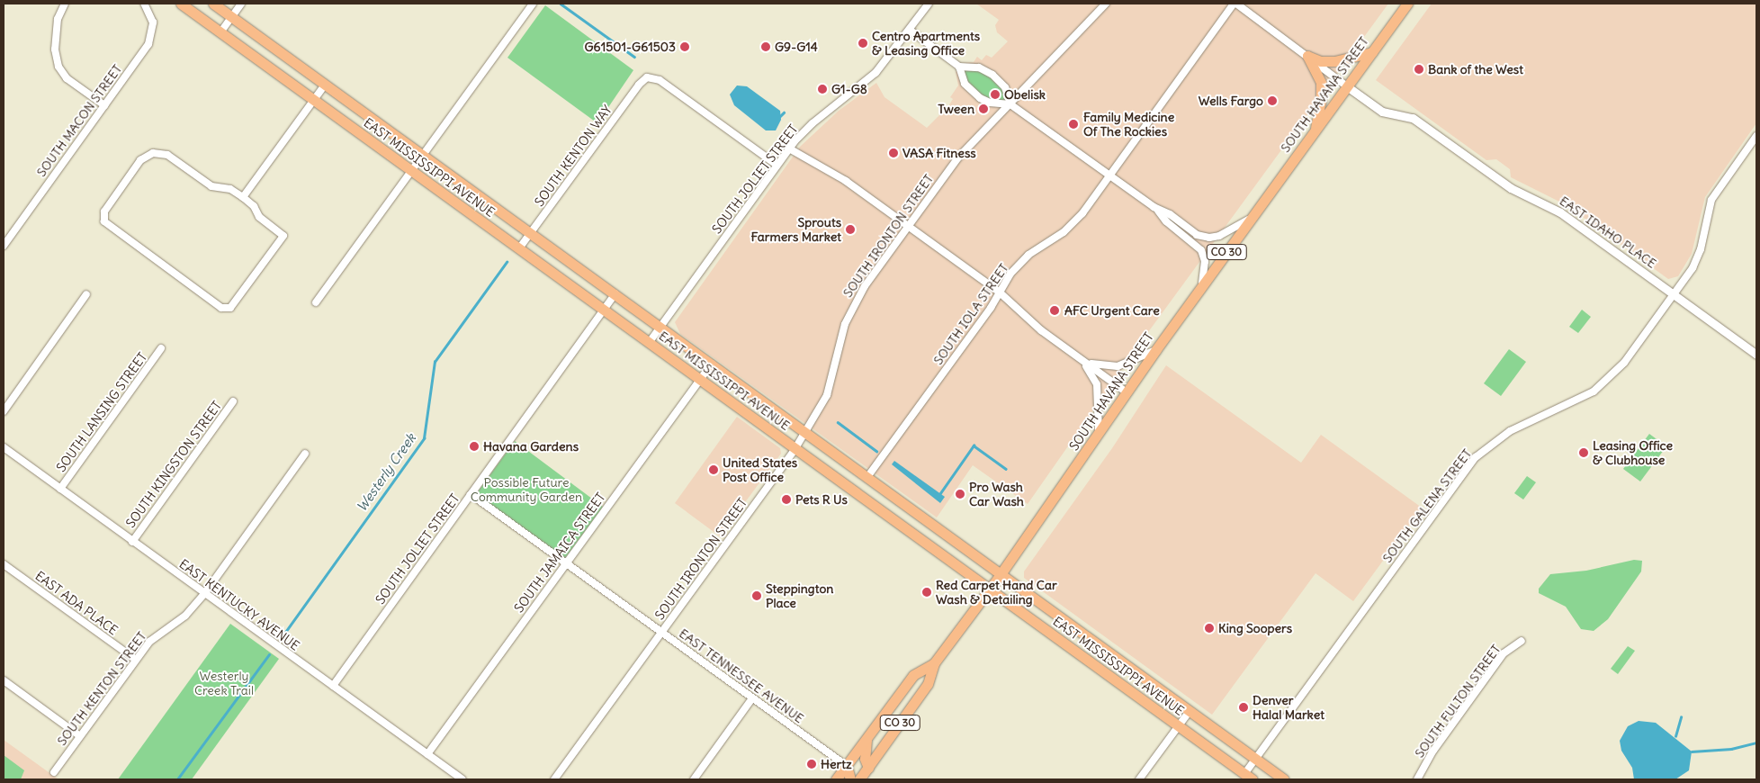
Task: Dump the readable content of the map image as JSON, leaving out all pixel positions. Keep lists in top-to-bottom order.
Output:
{
  "streets": {
    "main road": ["SOUTH HAVANA STREET", "EAST MISSISSIPPI AVENUE", "CO 30"],
    "street": [
      "SOUTH MACON STREET",
      "SOUTH KENTON WAY",
      "SOUTH JOLIET STREET",
      "EAST IDAHO PLACE",
      "SOUTH IRONTON STREET",
      "SOUTH IOLA STREET",
      "SOUTH LANSING STREET",
      "SOUTH KINGSTON STREET",
      "SOUTH GALENA STREET",
      "SOUTH JAMAICA STREET",
      "EAST ADA PLACE",
      "EAST KENTUCKY AVENUE",
      "EAST TENNESSEE AVENUE",
      "SOUTH KENTON STREET",
      "SOUTH FULTON STREET"
    ]
  },
  "crossings": [
    ["SOUTH HAVANA STREET", "EAST MISSISSIPPI AVENUE"],
    ["SOUTH HAVANA STREET", "EAST IDAHO PLACE"],
    ["SOUTH HAVANA STREET", "EAST TENNESSEE AVENUE"],
    ["SOUTH KENTON WAY", "EAST MISSISSIPPI AVENUE"],
    ["SOUTH KENTON WAY", "SOUTH JOLIET STREET"],
    ["EAST MISSISSIPPI AVENUE", "SOUTH JOLIET STREET"],
    ["EAST MISSISSIPPI AVENUE", "SOUTH IRONTON STREET"],
    ["EAST MISSISSIPPI AVENUE", "SOUTH IOLA STREET"],
    ["EAST MISSISSIPPI AVENUE", "SOUTH GALENA STREET"],
    ["EAST MISSISSIPPI AVENUE", "SOUTH JAMAICA STREET"],
    ["SOUTH JOLIET STREET", "EAST KENTUCKY AVENUE"],
    ["SOUTH JOLIET STREET", "EAST TENNESSEE AVENUE"],
    ["EAST IDAHO PLACE", "SOUTH GALENA STREET"],
    ["SOUTH IRONTON STREET", "EAST TENNESSEE AVENUE"],
    ["SOUTH LANSING STREET", "EAST KENTUCKY AVENUE"],
    ["SOUTH KINGSTON STREET", "EAST KENTUCKY AVENUE"],
    ["SOUTH JAMAICA STREET", "EAST KENTUCKY AVENUE"],
    ["SOUTH JAMAICA STREET", "EAST TENNESSEE AVENUE"],
    ["EAST ADA PLACE", "SOUTH KENTON STREET"],
    ["EAST KENTUCKY AVENUE", "SOUTH KENTON STREET"]
  ],
  "water": ["Westerly Creek"],
  "parks": ["Possible Future Community Garden", "Westerly Creek Trail"],
  "places": [
    "Centro Apartments & Leasing Office",
    "G61501-G61503",
    "G9-G14",
    "Bank of the West",
    "G1-G8",
    "Obelisk",
    "Wells Fargo",
    "Tween",
    "Family Medicine Of The Rockies",
    "VASA Fitness",
    "Sprouts Farmers Market",
    "AFC Urgent Care",
    "Havana Gardens",
    "Leasing Office & Clubhouse",
    "United States Post Office",
    "Pro Wash Car Wash",
    "Pets R Us",
    "Red Carpet Hand Car Wash & Detailing",
    "Steppington Place",
    "King Soopers",
    "Denver Halal Market",
    "Hertz"
  ]
}
